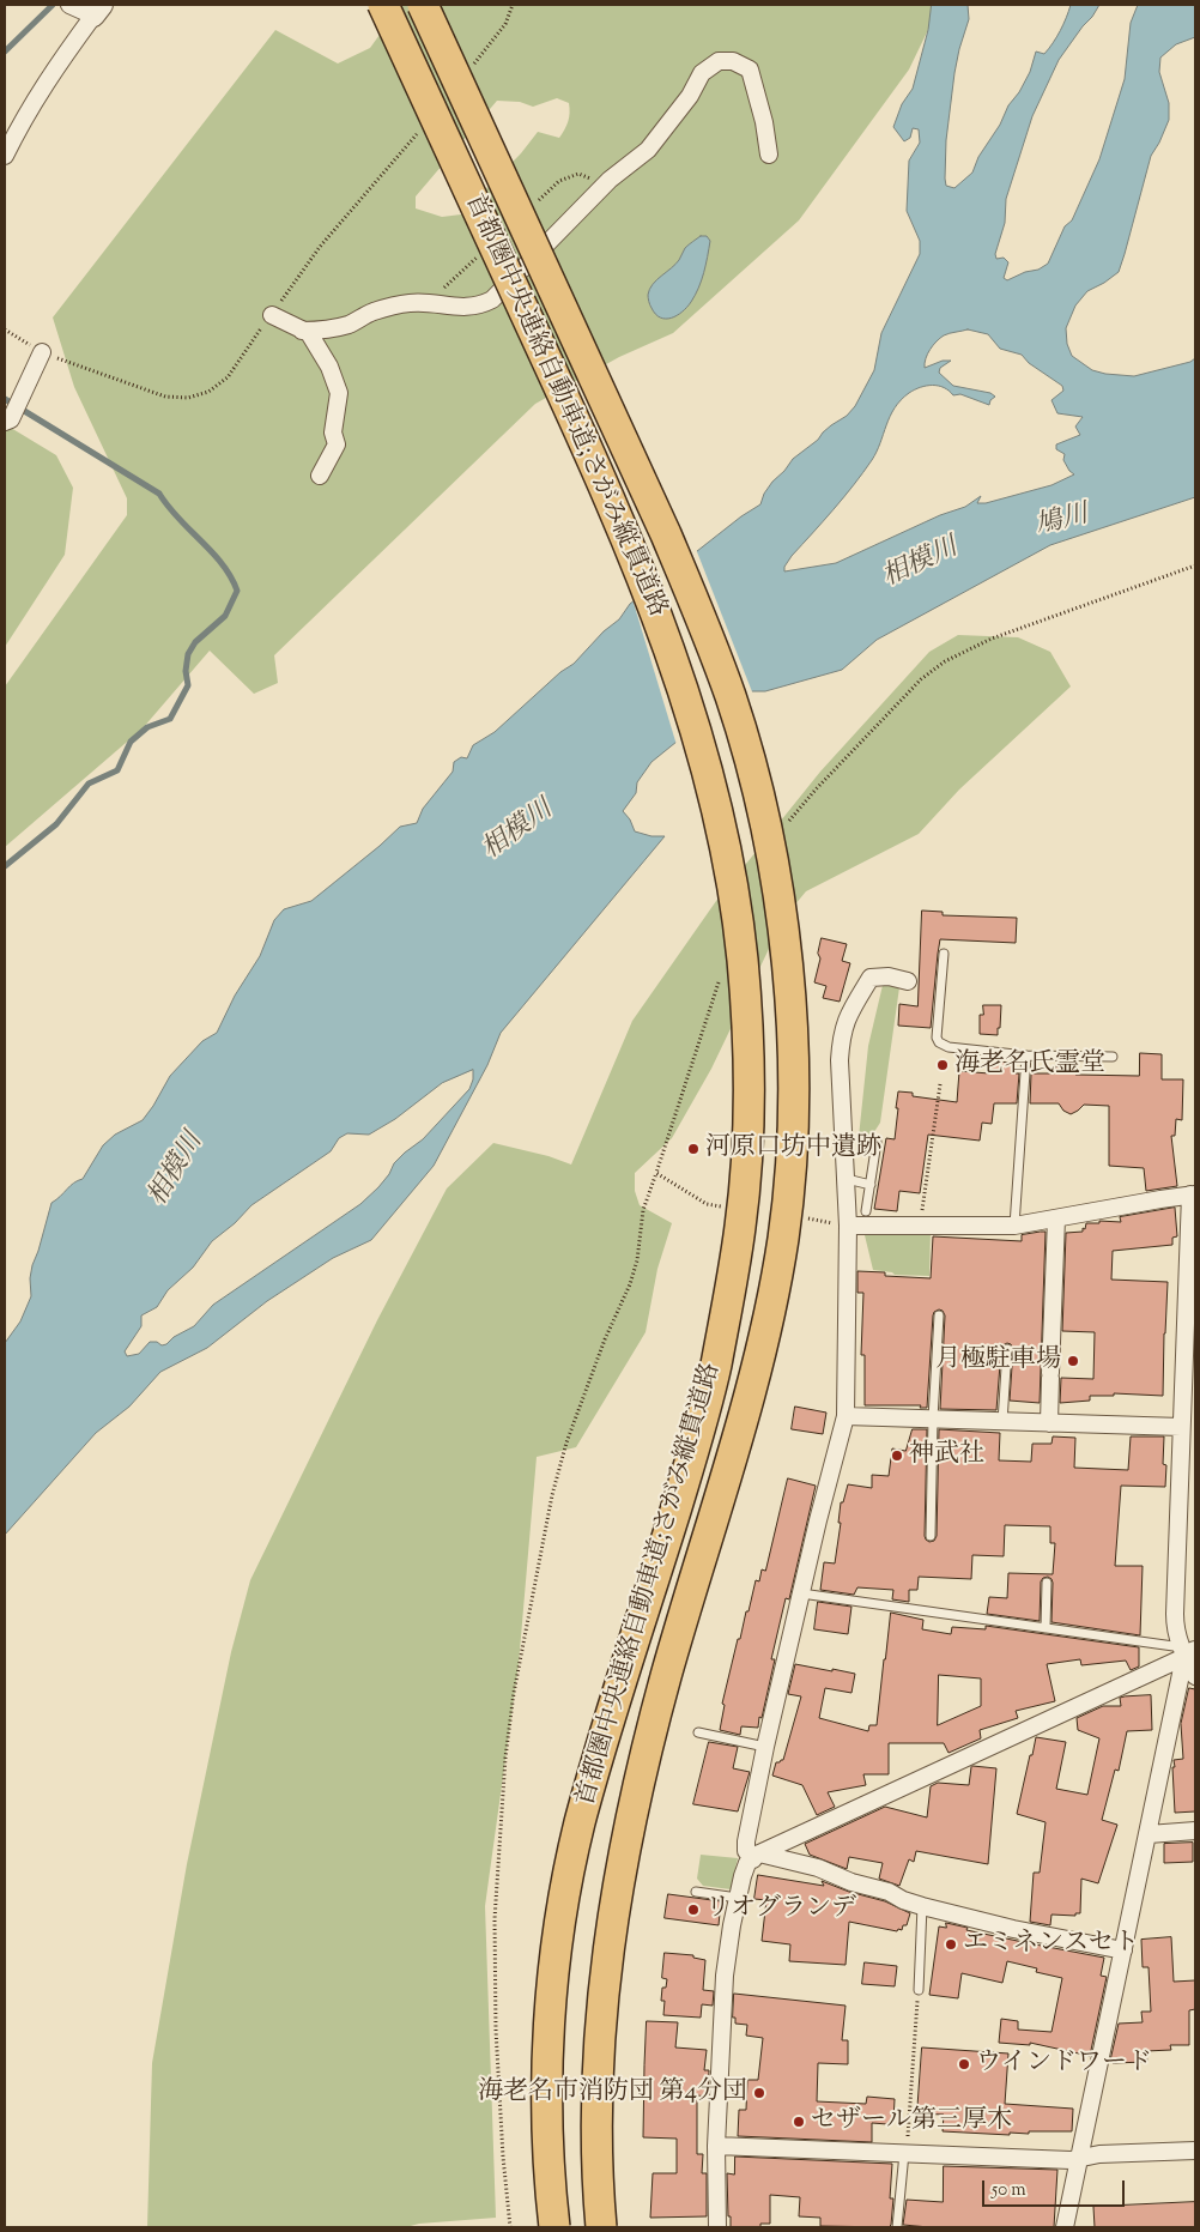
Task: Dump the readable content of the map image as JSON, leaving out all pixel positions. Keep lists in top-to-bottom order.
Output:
{
  "streets": {
    "highway": ["首都圏中央連絡自動車道;さがみ縦貫道路"]
  },
  "water": ["鳩川", "相模川"],
  "places": [
    "海老名氏霊堂",
    "河原口坊中遺跡",
    "月極駐車場",
    "神武社",
    "リオグランデ",
    "エミネンスセト",
    "ウインドワード",
    "海老名市消防団 第4分団",
    "セザール第三厚木"
  ],
  "scale_bar": "50 m"
}
